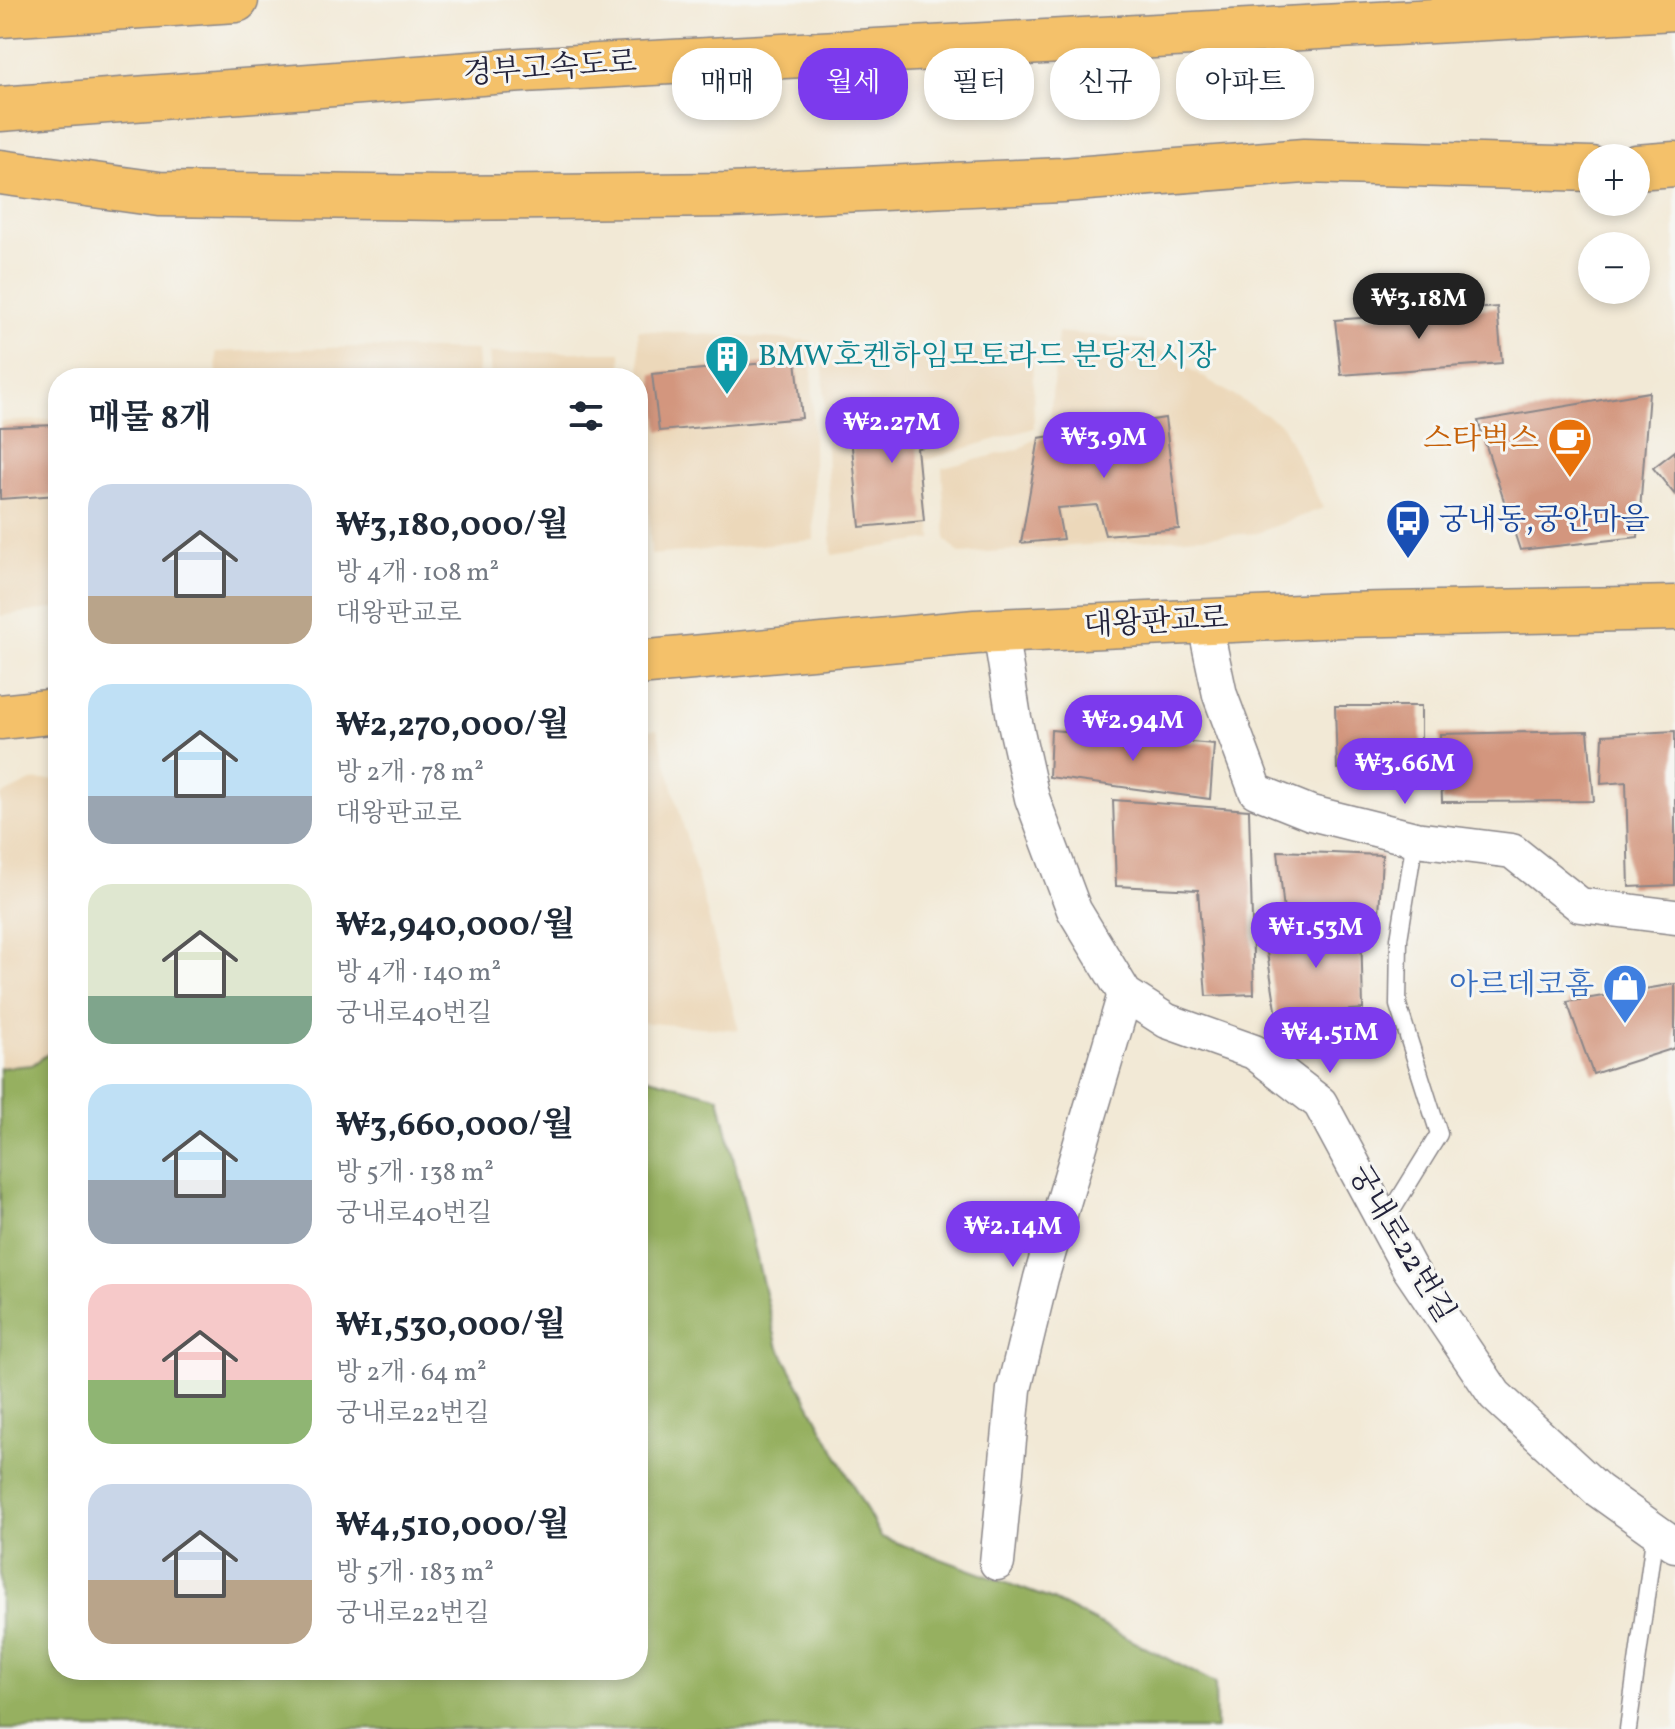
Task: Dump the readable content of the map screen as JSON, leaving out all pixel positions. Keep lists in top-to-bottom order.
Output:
{
  "streets": {
    "main road": ["경부고속도로", "대왕판교로"],
    "street": ["궁내로22번길"]
  },
  "crossings": [
    ["대왕판교로", "궁내로22번길"]
  ],
  "places": {
    "building": ["BMW호켄하임모토라드 분당전시장"],
    "cafe": ["스타벅스"],
    "bus stop": ["궁내동,궁안마을"],
    "shop": ["아르데코홈"]
  },
  "page": {
    "chip": [
      "매매",
      "월세",
      "필터",
      "신규",
      "아파트"
    ],
    "map_buttons": ["+", "−"],
    "price": [
      "₩3.18M",
      "₩2.27M",
      "₩3.9M",
      "₩2.94M",
      "₩3.66M",
      "₩1.53M",
      "₩4.51M",
      "₩2.14M"
    ],
    "heading": "매물 8개",
    "list": [
      {
        "name": "₩3,180,000/월",
        "note": "방 4개 · 108 m² · 대왕판교로"
      },
      {
        "name": "₩2,270,000/월",
        "note": "방 2개 · 78 m² · 대왕판교로"
      },
      {
        "name": "₩2,940,000/월",
        "note": "방 4개 · 140 m² · 궁내로40번길"
      },
      {
        "name": "₩3,660,000/월",
        "note": "방 5개 · 138 m² · 궁내로40번길"
      },
      {
        "name": "₩1,530,000/월",
        "note": "방 2개 · 64 m² · 궁내로22번길"
      },
      {
        "name": "₩4,510,000/월",
        "note": "방 5개 · 183 m² · 궁내로22번길"
      }
    ]
  }
}
